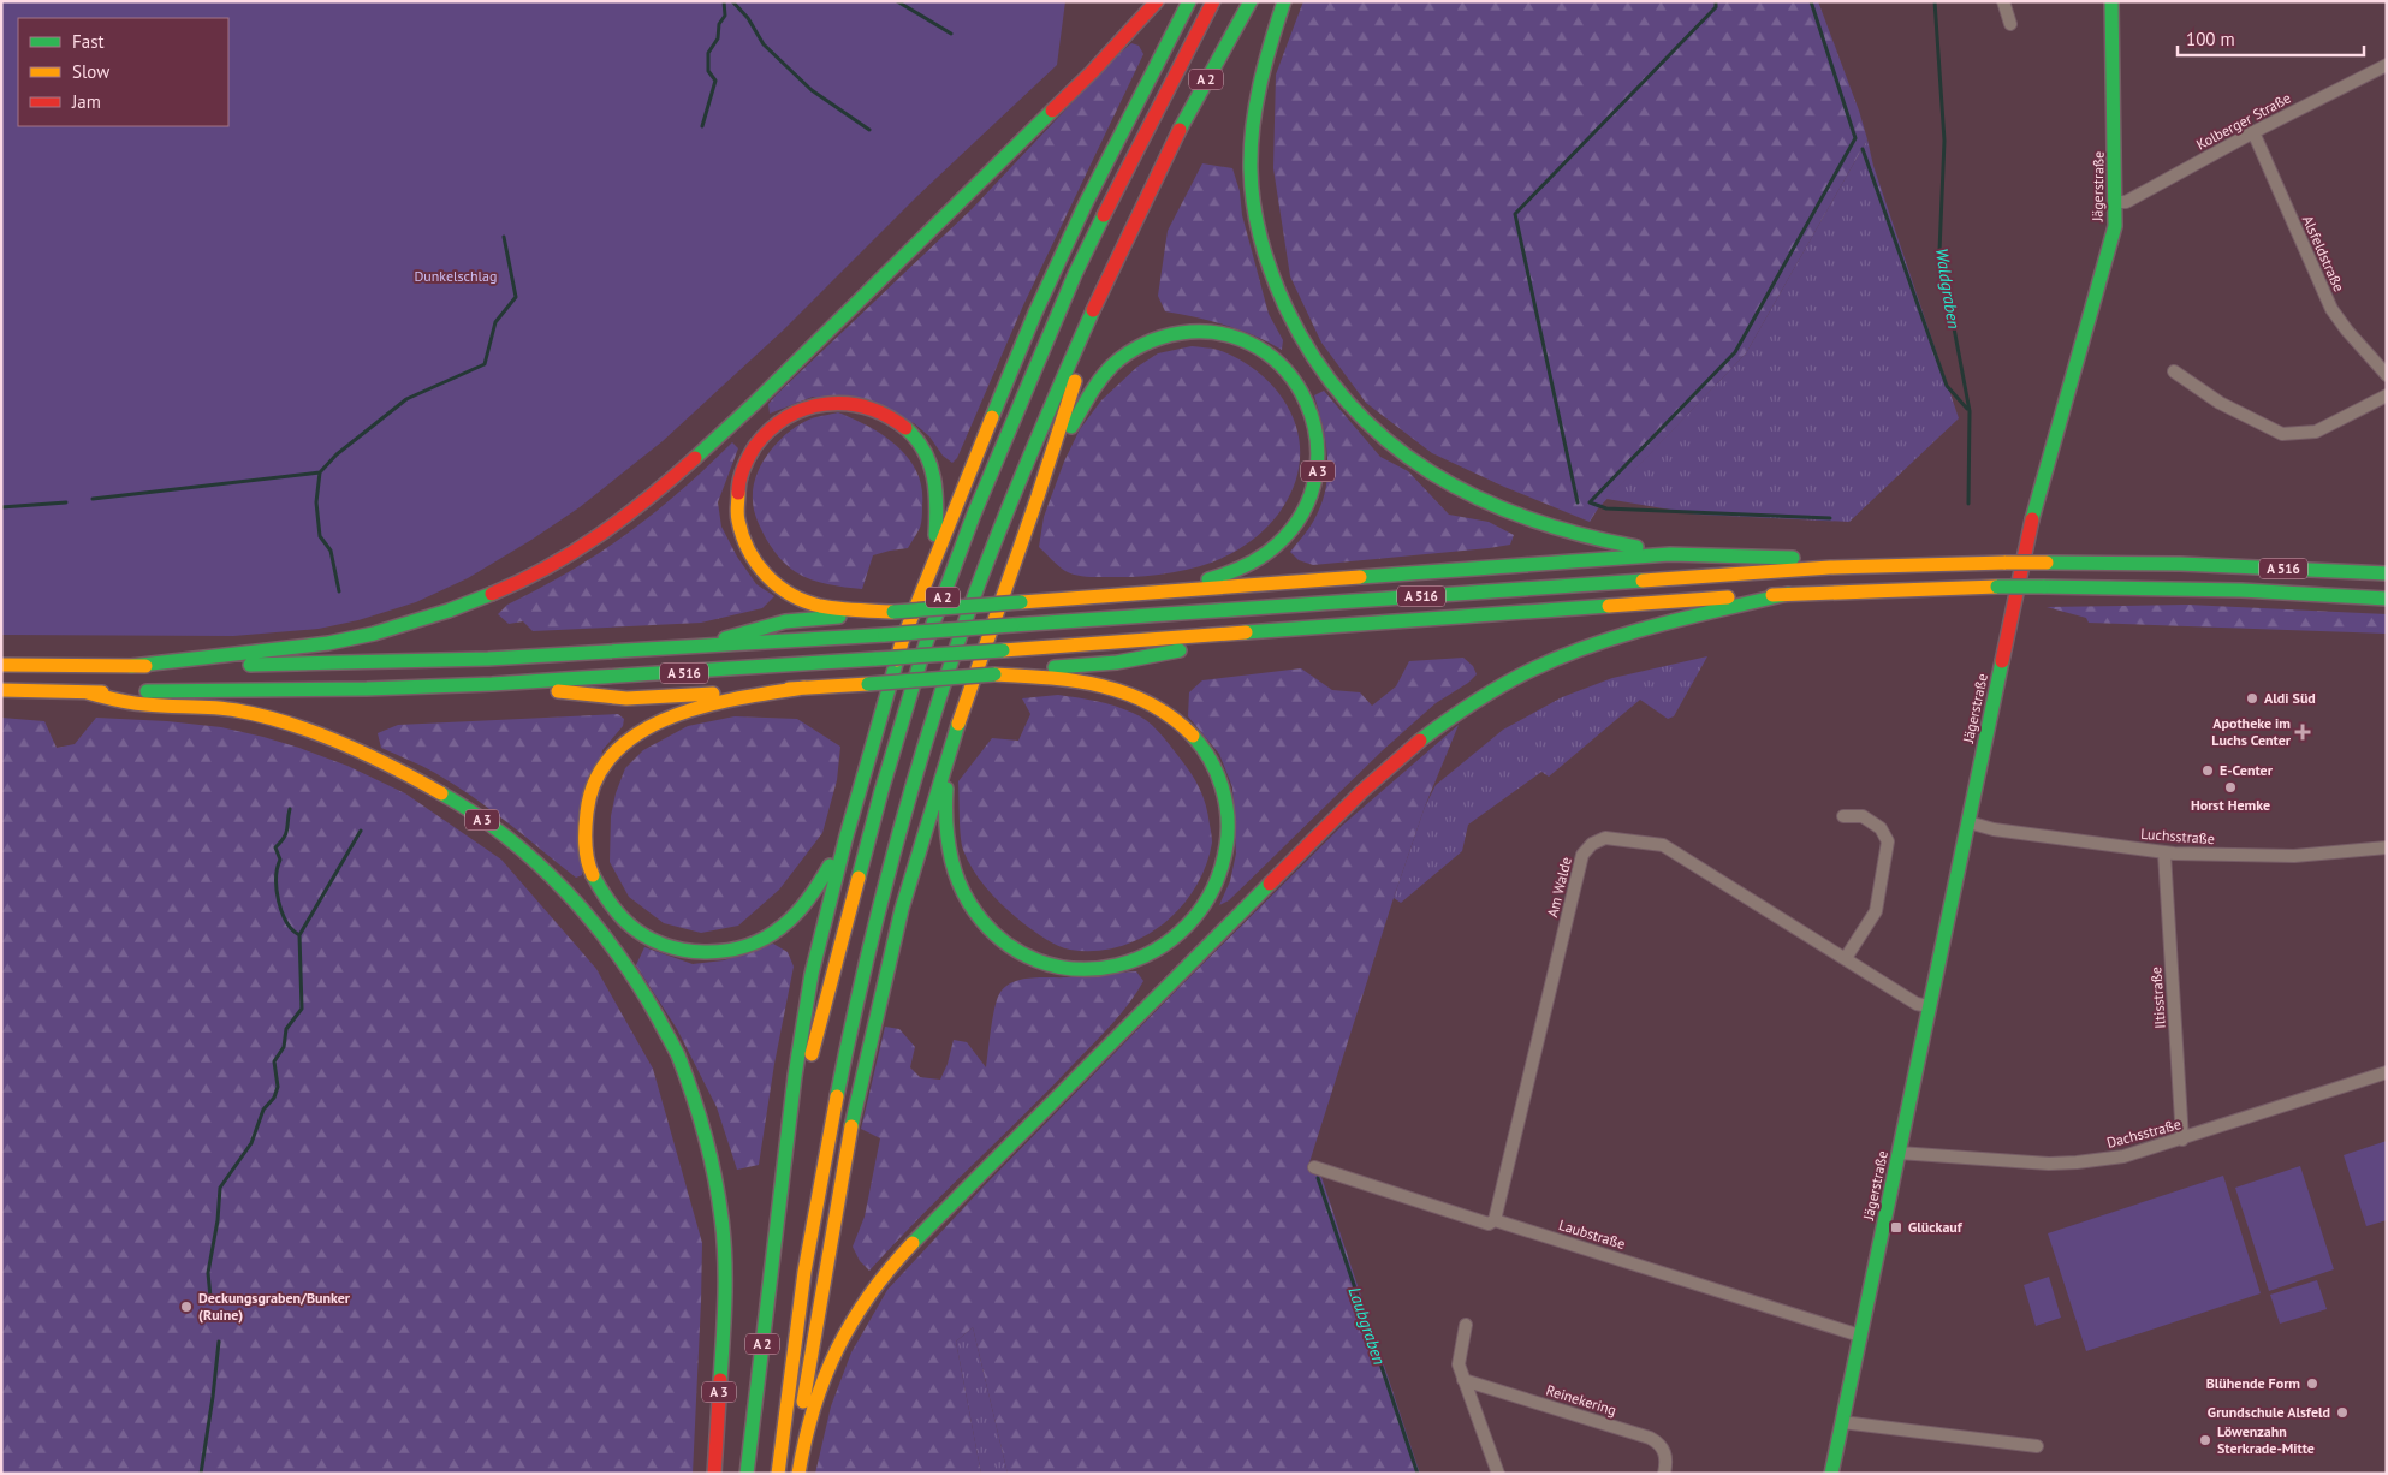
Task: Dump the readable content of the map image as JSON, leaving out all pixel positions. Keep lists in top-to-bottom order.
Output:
{
  "streets": {
    "main road": [
      "A 2",
      "Jägerstraße",
      "A 3",
      "A 516"
    ],
    "street": [
      "Kolberger Straße",
      "Alsfeldstraße",
      "Luchsstraße",
      "Am Walde",
      "Iltisstraße",
      "Dachsstraße",
      "Laubstraße",
      "Reinekering"
    ]
  },
  "crossings": [
    ["Kolberger Straße", "Jägerstraße"],
    ["Kolberger Straße", "Alsfeldstraße"],
    ["Jägerstraße", "Luchsstraße"],
    ["Jägerstraße", "Am Walde"],
    ["Jägerstraße", "Dachsstraße"],
    ["Jägerstraße", "Laubstraße"],
    ["A 3", "A 516"],
    ["Luchsstraße", "Iltisstraße"],
    ["Am Walde", "Laubstraße"],
    ["Iltisstraße", "Dachsstraße"]
  ],
  "water": ["Waldgraben", "Laubgraben"],
  "parks": ["Dunkelschlag"],
  "places": {
    "other": [
      "Aldi Süd",
      "E-Center",
      "Horst Hemke",
      "Deckungsgraben/Bunker (Ruine)",
      "Blühende Form",
      "Grundschule Alsfeld",
      "Löwenzahn Sterkrade-Mitte"
    ],
    "health": ["Apotheke im Luchs Center"],
    "transit": ["Glückauf"]
  },
  "legend": ["Fast", "Slow", "Jam"],
  "scale_bar": "100 m"
}
